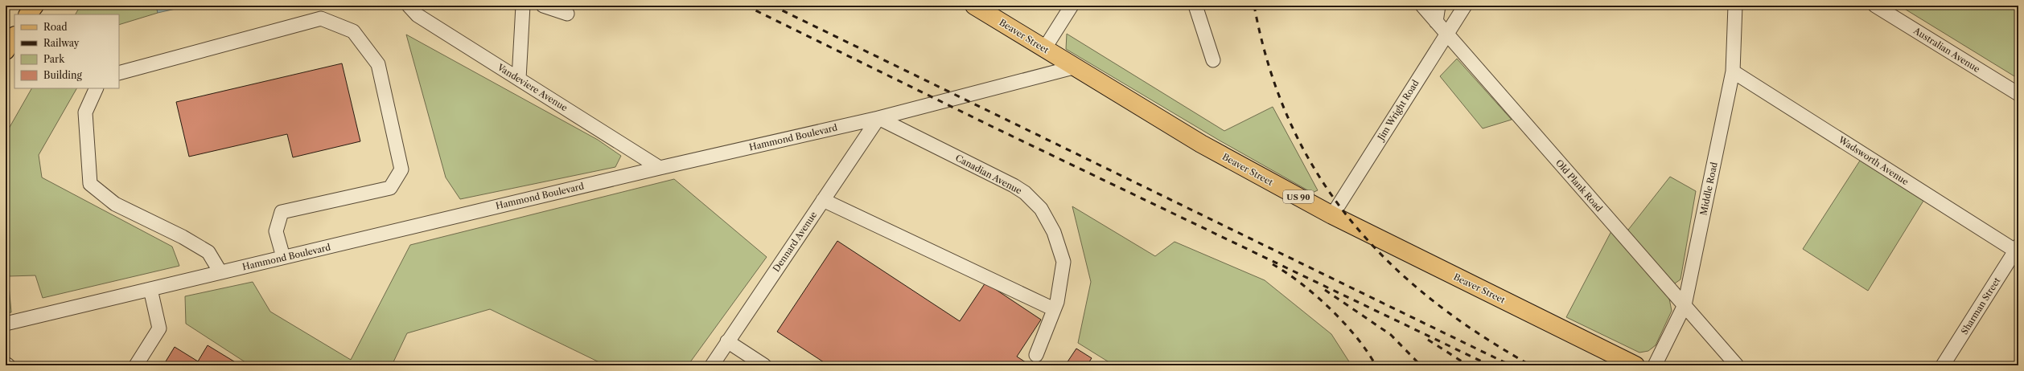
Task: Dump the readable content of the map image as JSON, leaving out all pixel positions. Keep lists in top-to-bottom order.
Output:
{
  "streets": {
    "main road": ["Beaver Street", "US 90"],
    "street": [
      "Australian Avenue",
      "Vandeviere Avenue",
      "Jim Wright Road",
      "Hammond Boulevard",
      "Wadsworth Avenue",
      "Canadian Avenue",
      "Old Plank Road",
      "Middle Road",
      "Dennard Avenue",
      "Sharman Street"
    ]
  },
  "crossings": [
    ["Beaver Street", "Jim Wright Road"],
    ["Beaver Street", "Hammond Boulevard"],
    ["Vandeviere Avenue", "Hammond Boulevard"],
    ["Jim Wright Road", "Old Plank Road"],
    ["Hammond Boulevard", "Canadian Avenue"],
    ["Hammond Boulevard", "Dennard Avenue"],
    ["Wadsworth Avenue", "Middle Road"],
    ["Wadsworth Avenue", "Sharman Street"],
    ["Canadian Avenue", "Dennard Avenue"],
    ["Old Plank Road", "Middle Road"]
  ],
  "legend": [
    "Road",
    "Railway",
    "Park",
    "Building"
  ]
}
